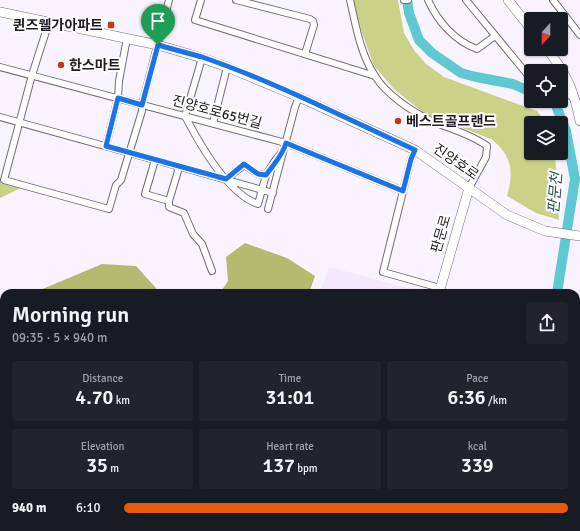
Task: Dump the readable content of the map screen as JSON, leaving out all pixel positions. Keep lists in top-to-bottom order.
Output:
{
  "streets": {
    "street": ["진양호로65번길", "진양호로", "판문로"]
  },
  "crossings": [
    ["진양호로65번길", "판문로"],
    ["진양호로", "판문로"]
  ],
  "water": ["판문천"],
  "places": {
    "transit": ["퀸즈웰가아파트"],
    "other": ["한스마트", "베스트골프랜드"]
  },
  "north": "bottom",
  "page": {
    "heading": ["Morning run", "09:35 · 5 × 940 m"],
    "stats": [
      ["Distance", "4.70 km"],
      ["Time", "31:01"],
      ["Pace", "6:36 /km"],
      ["Elevation", "35 m"],
      ["Heart rate", "137 bpm"],
      ["kcal", "339"]
    ],
    "list": [
      {
        "name": "940 m",
        "note": "6:10"
      }
    ]
  }
}
